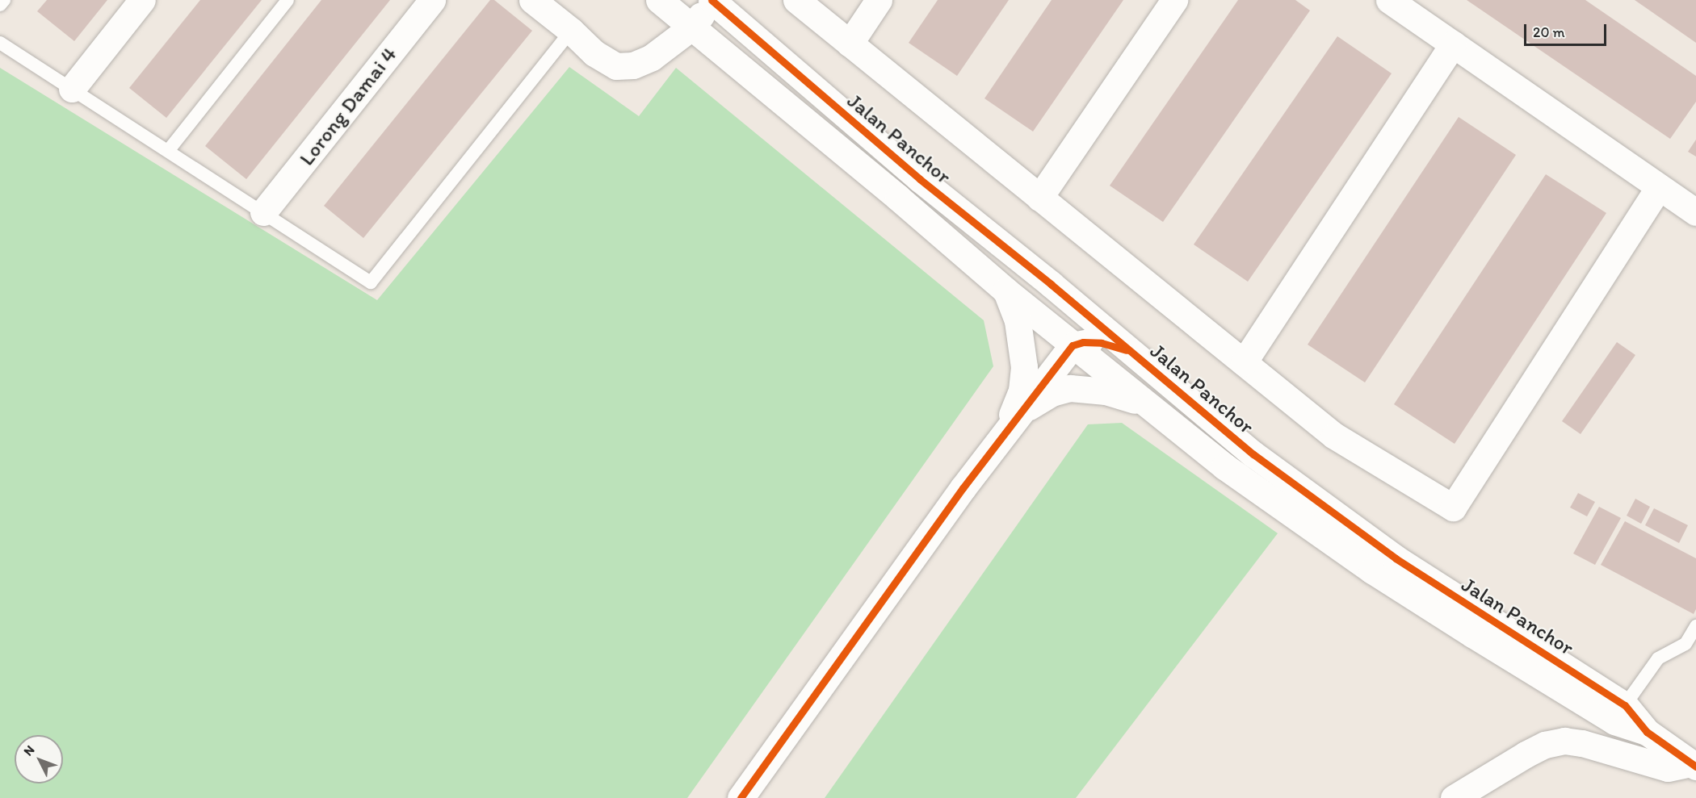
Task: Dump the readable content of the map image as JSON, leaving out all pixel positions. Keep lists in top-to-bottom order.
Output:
{
  "streets": {
    "street": ["Lorong Damai 4", "Jalan Panchor"]
  },
  "scale_bar": "20 m",
  "north": "top left"
}
